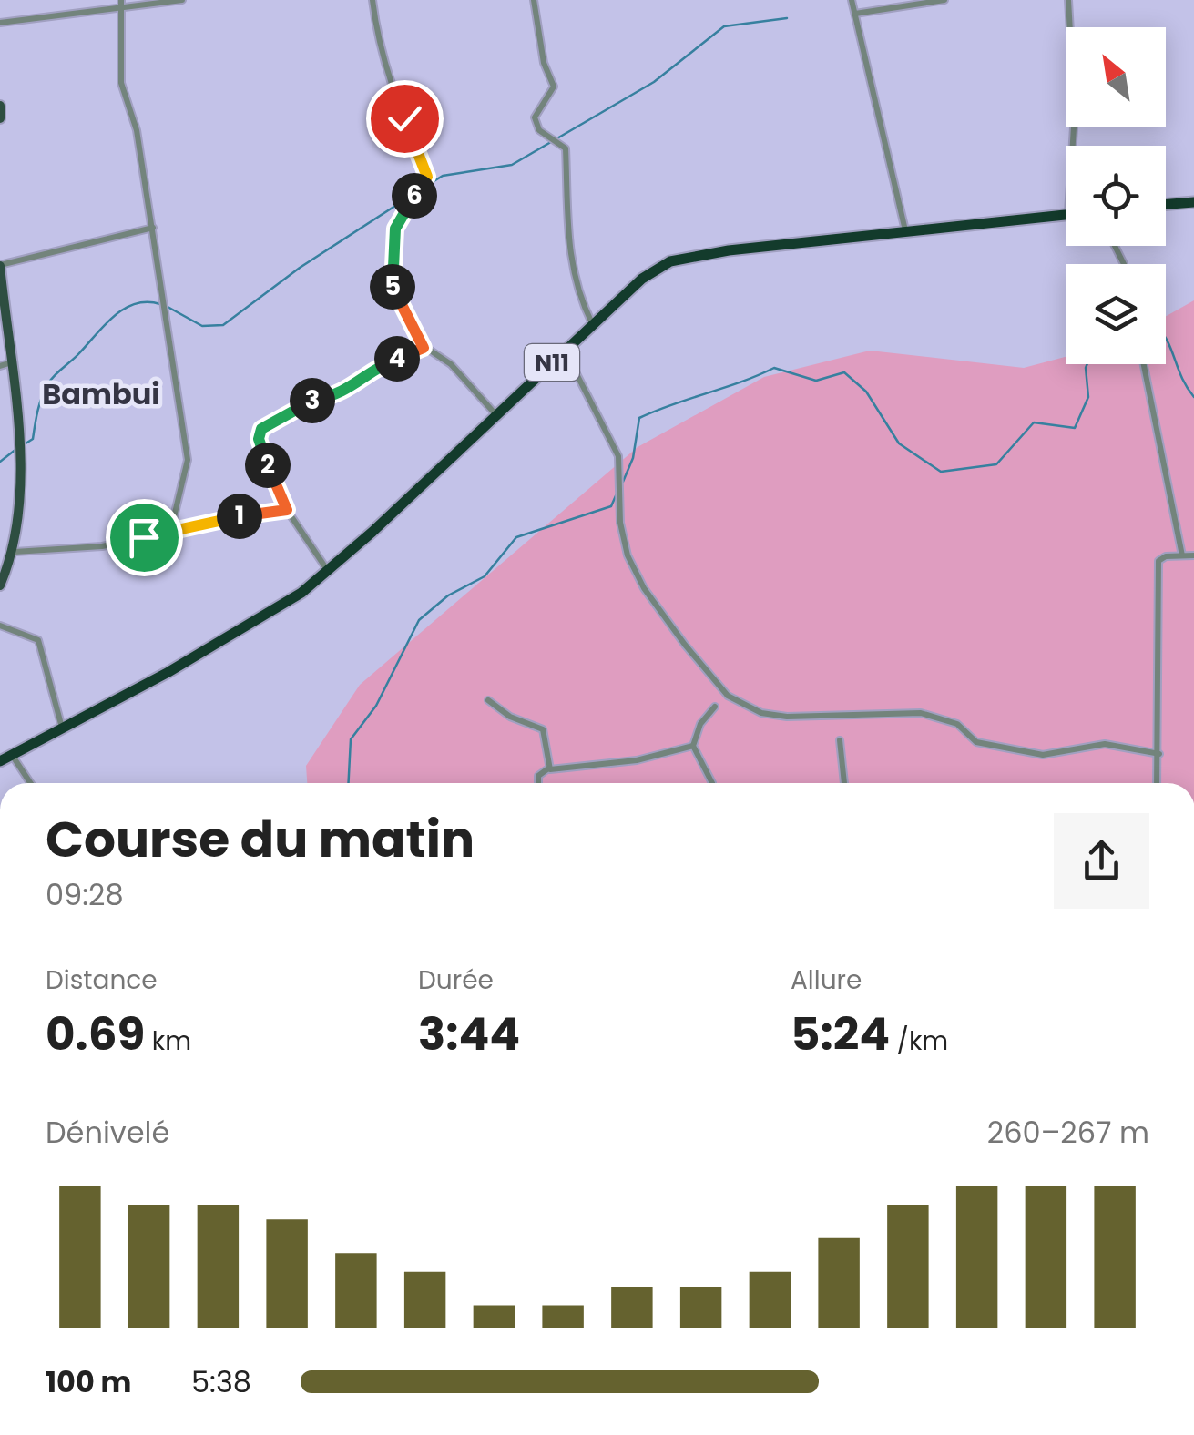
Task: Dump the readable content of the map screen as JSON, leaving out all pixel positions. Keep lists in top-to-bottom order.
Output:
{
  "streets": {
    "highway": ["N11"]
  },
  "districts": ["Bambui"],
  "north": "top left",
  "page": {
    "pins": [
      "6",
      "5",
      "4",
      "3",
      "2",
      "1"
    ],
    "heading": ["Course du matin", "09:28"],
    "stats": [
      ["Distance", "0.69 km"],
      ["Durée", "3:44"],
      ["Allure", "5:24 /km"]
    ],
    "chart": ["Dénivelé", "260–267 m"],
    "list": [
      {
        "name": "100 m",
        "note": "5:38"
      }
    ]
  }
}
